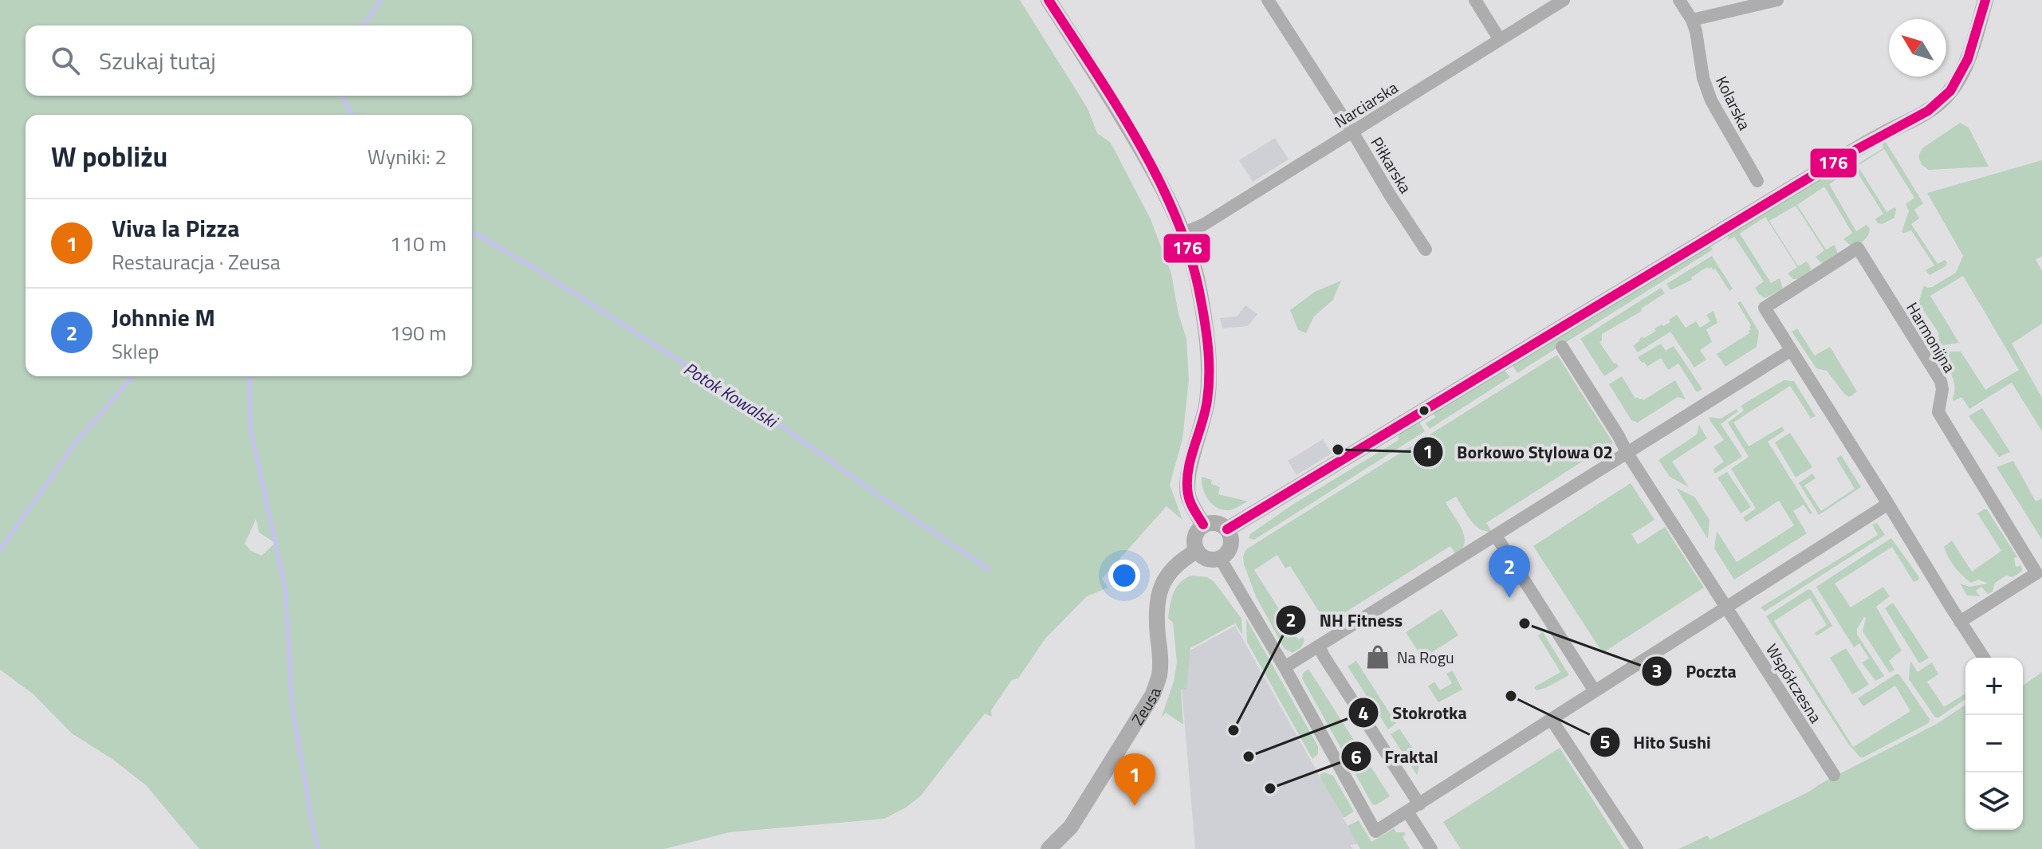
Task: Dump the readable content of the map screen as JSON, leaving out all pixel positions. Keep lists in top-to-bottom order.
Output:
{
  "streets": {
    "street": [
      "Kolarska",
      "Narciarska",
      "Piłkarska",
      "Harmonijna",
      "Współczesna",
      "Zeusa"
    ]
  },
  "crossings": [
    ["Narciarska", "Piłkarska"]
  ],
  "water": ["Potok Kowalski"],
  "places": {
    "other": [
      "Borkowo Stylowa 02",
      "Poczta",
      "Hito Sushi",
      "NH Fitness",
      "Stokrotka",
      "Fraktal"
    ],
    "shop": ["Na Rogu"]
  },
  "lines": ["transit line 176"],
  "north": "top left",
  "page": {
    "search": "Szukaj tutaj",
    "heading": ["W pobliżu", "Wyniki: 2"],
    "list": [
      {
        "mark": "1",
        "name": "Viva la Pizza",
        "note": "Restauracja · Zeusa",
        "value": "110 m"
      },
      {
        "mark": "2",
        "name": "Johnnie M",
        "note": "Sklep",
        "value": "190 m"
      }
    ],
    "pins": ["2", "1"],
    "map_buttons": ["+", "−"]
  }
}
